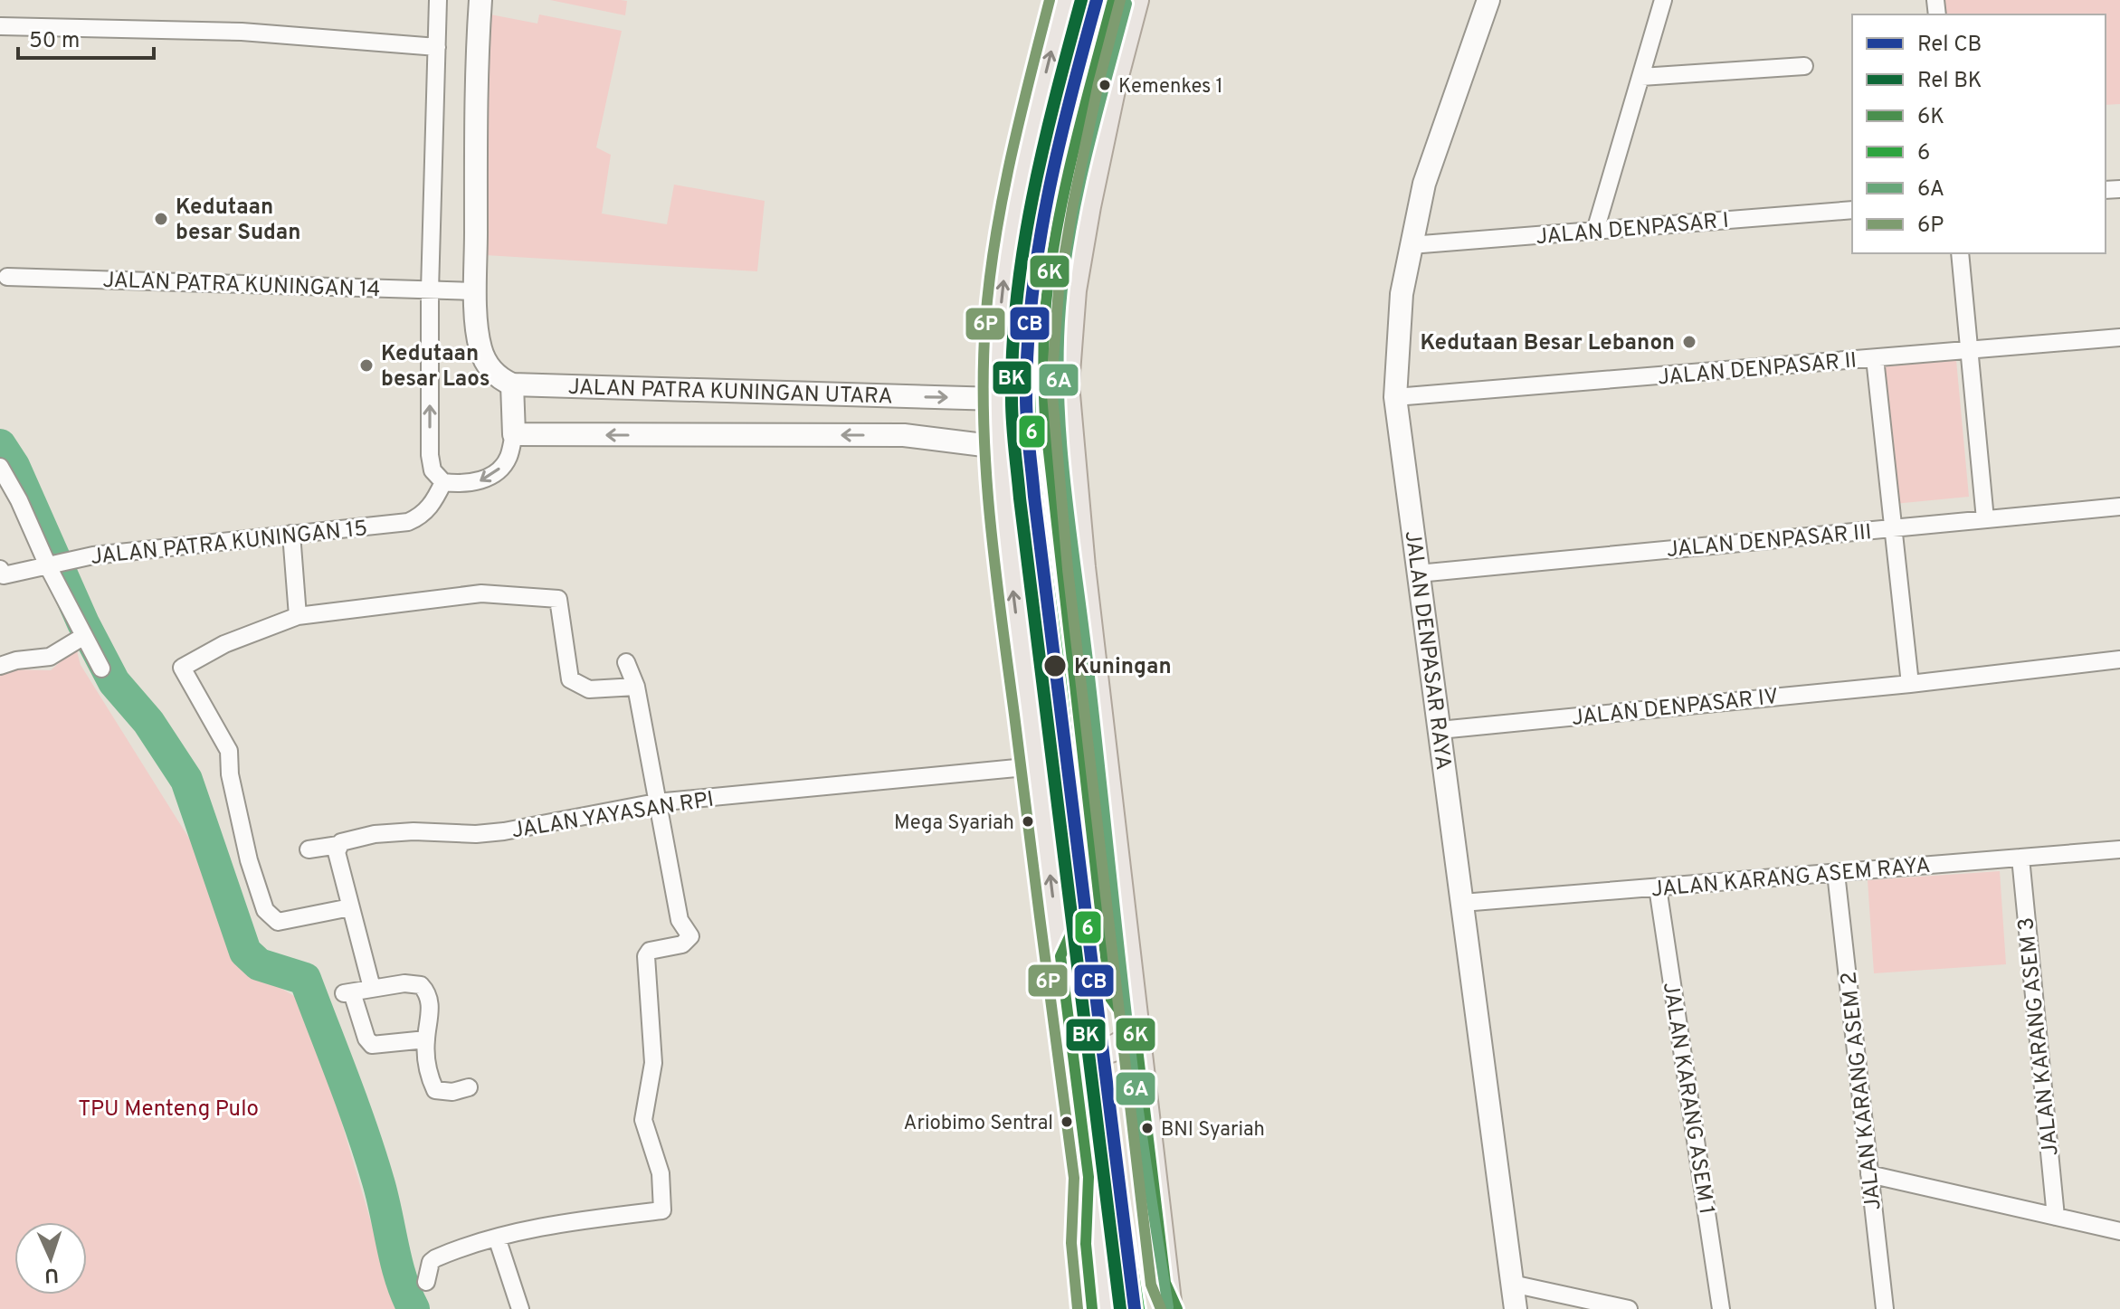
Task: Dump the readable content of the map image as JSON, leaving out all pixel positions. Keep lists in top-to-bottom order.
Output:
{
  "streets": {
    "street": [
      "JALAN DENPASAR I",
      "JALAN PATRA KUNINGAN 14",
      "JALAN DENPASAR II",
      "JALAN PATRA KUNINGAN UTARA",
      "JALAN DENPASAR III",
      "JALAN PATRA KUNINGAN 15",
      "JALAN DENPASAR RAYA",
      "JALAN DENPASAR IV",
      "JALAN YAYASAN RPI",
      "JALAN KARANG ASEM RAYA",
      "JALAN KARANG ASEM 3",
      "JALAN KARANG ASEM 2",
      "JALAN KARANG ASEM 1"
    ]
  },
  "crossings": [
    ["JALAN DENPASAR I", "JALAN DENPASAR RAYA"],
    ["JALAN DENPASAR II", "JALAN DENPASAR RAYA"],
    ["JALAN DENPASAR III", "JALAN DENPASAR RAYA"],
    ["JALAN DENPASAR RAYA", "JALAN DENPASAR IV"],
    ["JALAN DENPASAR RAYA", "JALAN KARANG ASEM RAYA"],
    ["JALAN KARANG ASEM RAYA", "JALAN KARANG ASEM 3"],
    ["JALAN KARANG ASEM RAYA", "JALAN KARANG ASEM 2"],
    ["JALAN KARANG ASEM RAYA", "JALAN KARANG ASEM 1"]
  ],
  "parks": ["TPU Menteng Pulo"],
  "places": [
    "Kemenkes 1",
    "Kedutaan besar Sudan",
    "Kedutaan Besar Lebanon",
    "Kedutaan besar Laos",
    "Kuningan",
    "Mega Syariah",
    "Ariobimo Sentral",
    "BNI Syariah"
  ],
  "lines": [
    "rail line CB",
    "rail line BK",
    "transit line 6K",
    "transit line 6",
    "transit line 6P",
    "transit line 6A"
  ],
  "legend": [
    "Rel CB",
    "Rel BK",
    "6K",
    "6",
    "6A",
    "6P"
  ],
  "scale_bar": "50 m",
  "north": "bottom"
}
